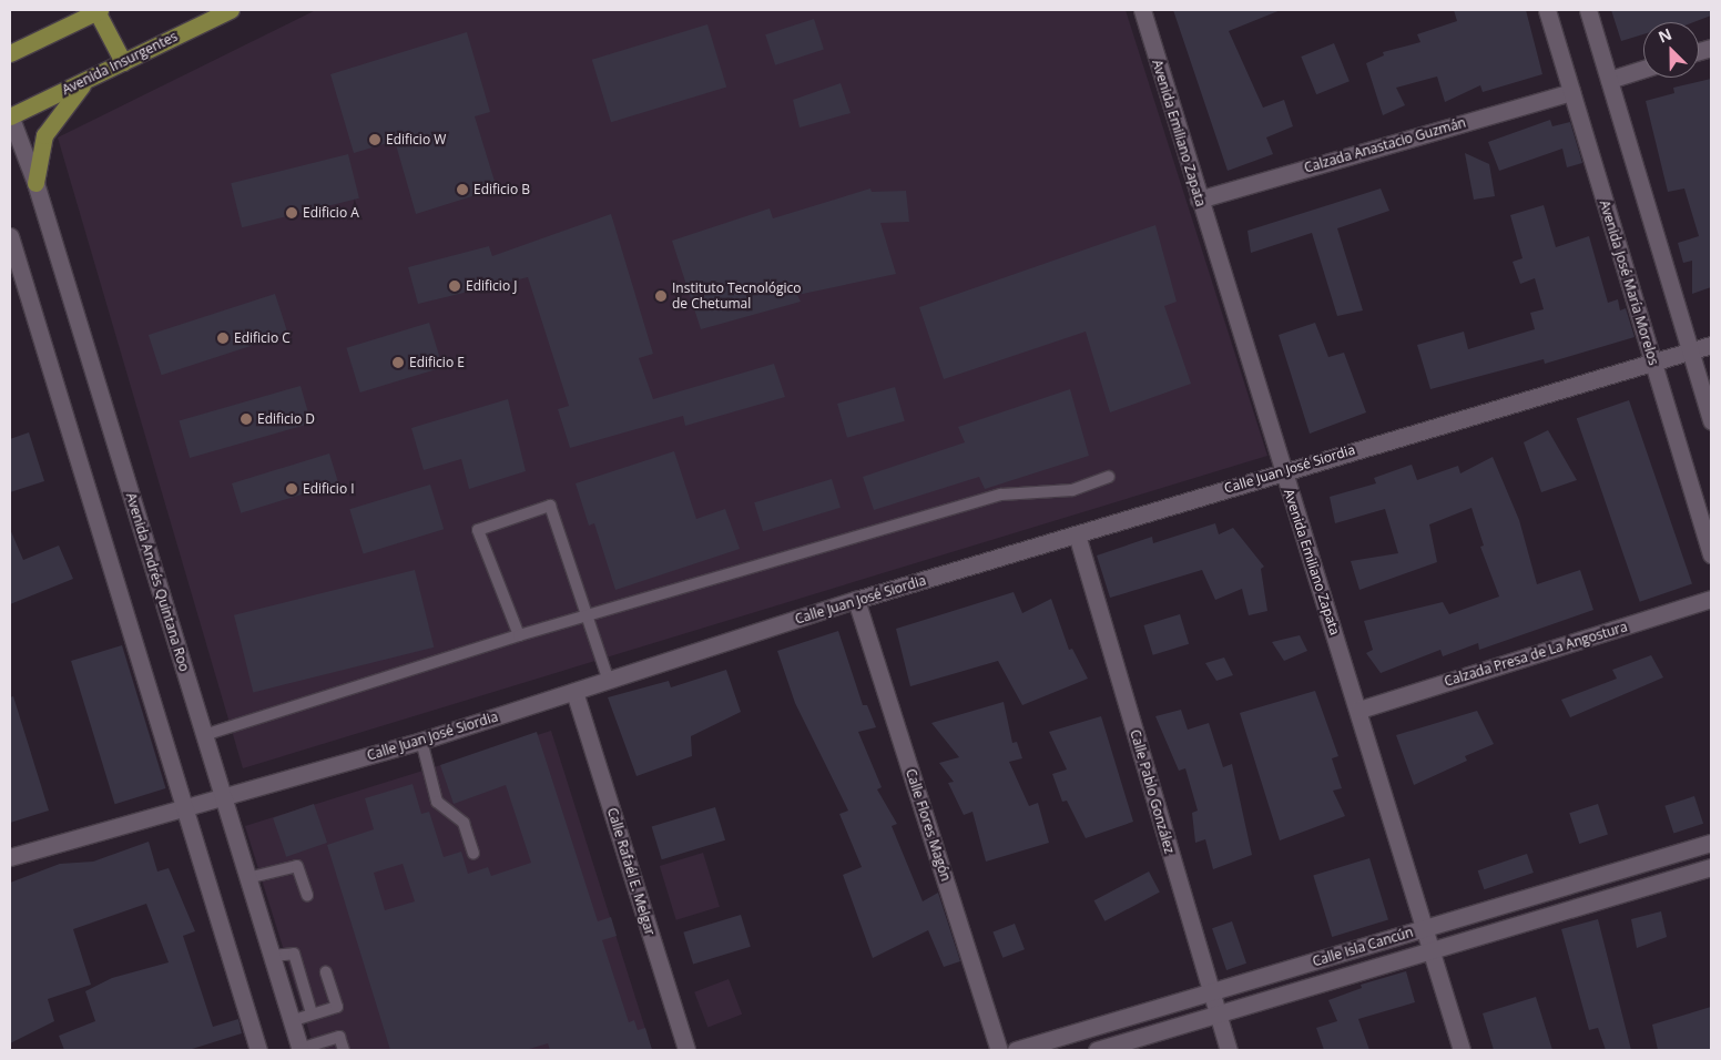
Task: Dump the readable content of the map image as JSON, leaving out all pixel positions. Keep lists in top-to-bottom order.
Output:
{
  "streets": {
    "main road": ["Avenida Insurgentes"],
    "street": [
      "Avenida Emiliano Zapata",
      "Calzada Anastacio Guzmán",
      "Avenida José María Morelos",
      "Calle Juan José Siordia",
      "Avenida Andrés Quintana Roo",
      "Calzada Presa de La Angostura",
      "Calle Pablo González",
      "Calle Flores Magón",
      "Calle Rafaél E. Melgar",
      "Calle Isla Cancún"
    ]
  },
  "crossings": [
    ["Avenida Insurgentes", "Avenida Andrés Quintana Roo"],
    ["Avenida Emiliano Zapata", "Calzada Anastacio Guzmán"],
    ["Avenida Emiliano Zapata", "Calle Juan José Siordia"],
    ["Avenida Emiliano Zapata", "Calzada Presa de La Angostura"],
    ["Avenida Emiliano Zapata", "Calle Isla Cancún"],
    ["Calzada Anastacio Guzmán", "Avenida José María Morelos"],
    ["Avenida José María Morelos", "Calle Juan José Siordia"],
    ["Calle Juan José Siordia", "Avenida Andrés Quintana Roo"],
    ["Calle Juan José Siordia", "Calle Pablo González"],
    ["Calle Juan José Siordia", "Calle Flores Magón"],
    ["Calle Juan José Siordia", "Calle Rafaél E. Melgar"],
    ["Calle Pablo González", "Calle Isla Cancún"]
  ],
  "places": [
    "Edificio W",
    "Edificio B",
    "Edificio A",
    "Edificio J",
    "Instituto Tecnológico de Chetumal",
    "Edificio C",
    "Edificio E",
    "Edificio D",
    "Edificio I"
  ],
  "north": "top left"
}
